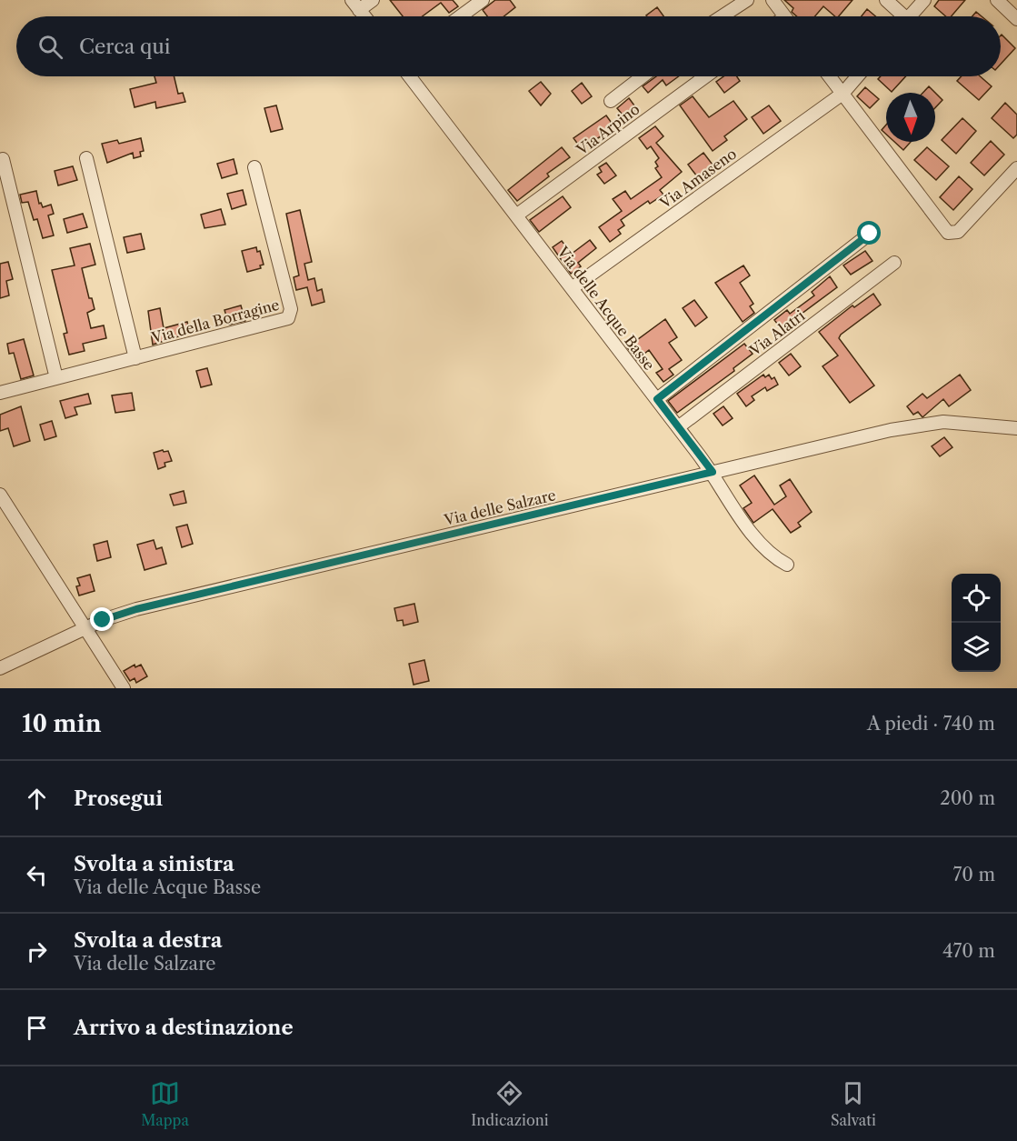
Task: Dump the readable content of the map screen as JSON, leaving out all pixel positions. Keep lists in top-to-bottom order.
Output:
{
  "streets": {
    "street": [
      "Via Arpino",
      "Via Amaseno",
      "Via delle Acque Basse",
      "Via della Borragine",
      "Via Alatri",
      "Via delle Salzare"
    ]
  },
  "crossings": [
    ["Via Arpino", "Via delle Acque Basse"],
    ["Via Amaseno", "Via delle Acque Basse"],
    ["Via delle Acque Basse", "Via Alatri"],
    ["Via delle Acque Basse", "Via delle Salzare"]
  ],
  "north": "bottom",
  "page": {
    "search": "Cerca qui",
    "heading": ["10 min", "A piedi · 740 m"],
    "list": [
      ["Prosegui", "200 m"],
      ["Svolta a sinistra", "Via delle Acque Basse", "70 m"],
      ["Svolta a destra", "Via delle Salzare", "470 m"],
      "Arrivo a destinazione"
    ],
    "nav": ["Mappa", "Indicazioni", "Salvati"]
  }
}
